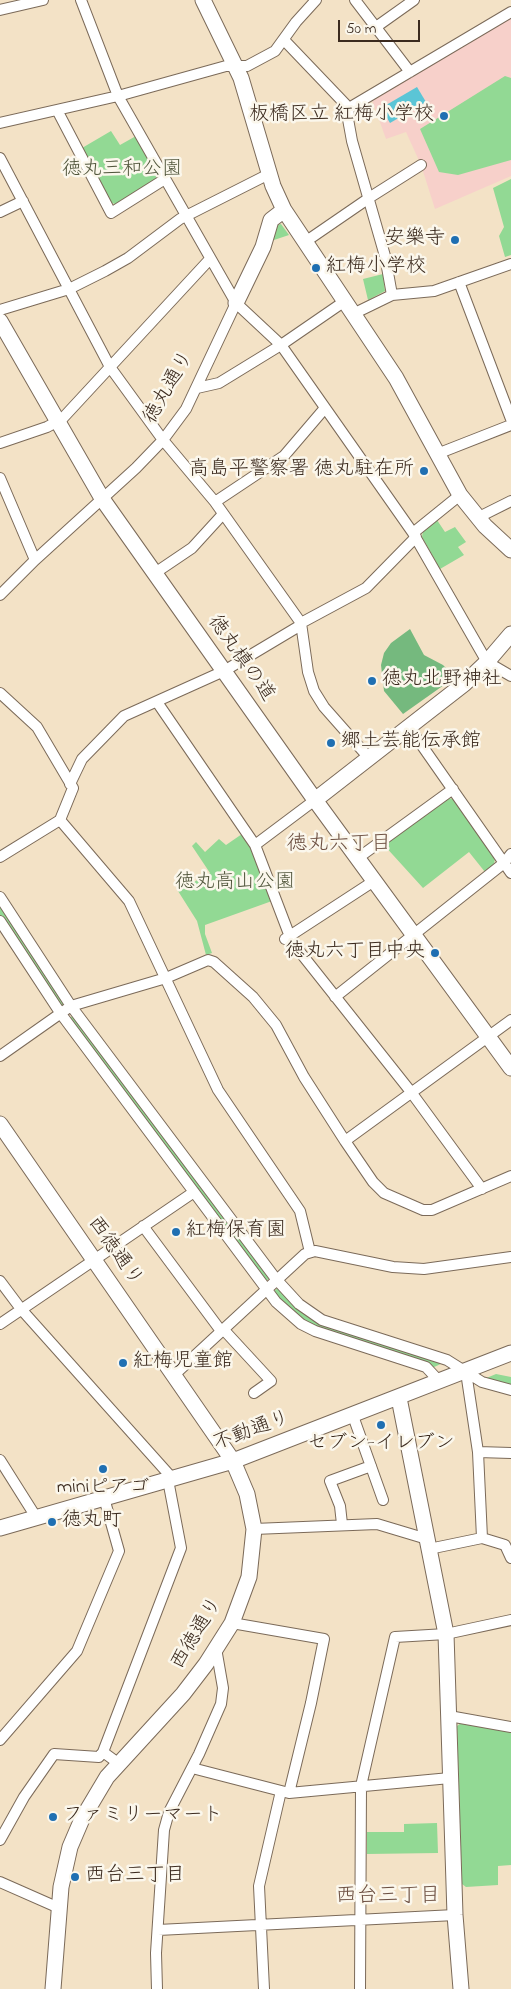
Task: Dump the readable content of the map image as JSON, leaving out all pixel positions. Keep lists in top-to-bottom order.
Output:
{
  "streets": {
    "street": [
      "徳丸通り",
      "徳丸槙の道",
      "西徳通り",
      "不動通り"
    ]
  },
  "crossings": [
    ["徳丸通り", "徳丸槙の道"],
    ["西徳通り", "不動通り"]
  ],
  "districts": ["徳丸六丁目", "西台三丁目"],
  "parks": ["徳丸三和公園", "徳丸高山公園"],
  "places": [
    "板橋区立 紅梅小学校",
    "安樂寺",
    "紅梅小学校",
    "高島平警察署 徳丸駐在所",
    "徳丸北野神社",
    "郷土芸能伝承館",
    "徳丸六丁目中央",
    "紅梅保育園",
    "紅梅児童館",
    "セブン-イレブン",
    "miniピアゴ",
    "徳丸町",
    "ファミリーマート",
    "西台三丁目"
  ],
  "scale_bar": "50 m"
}
